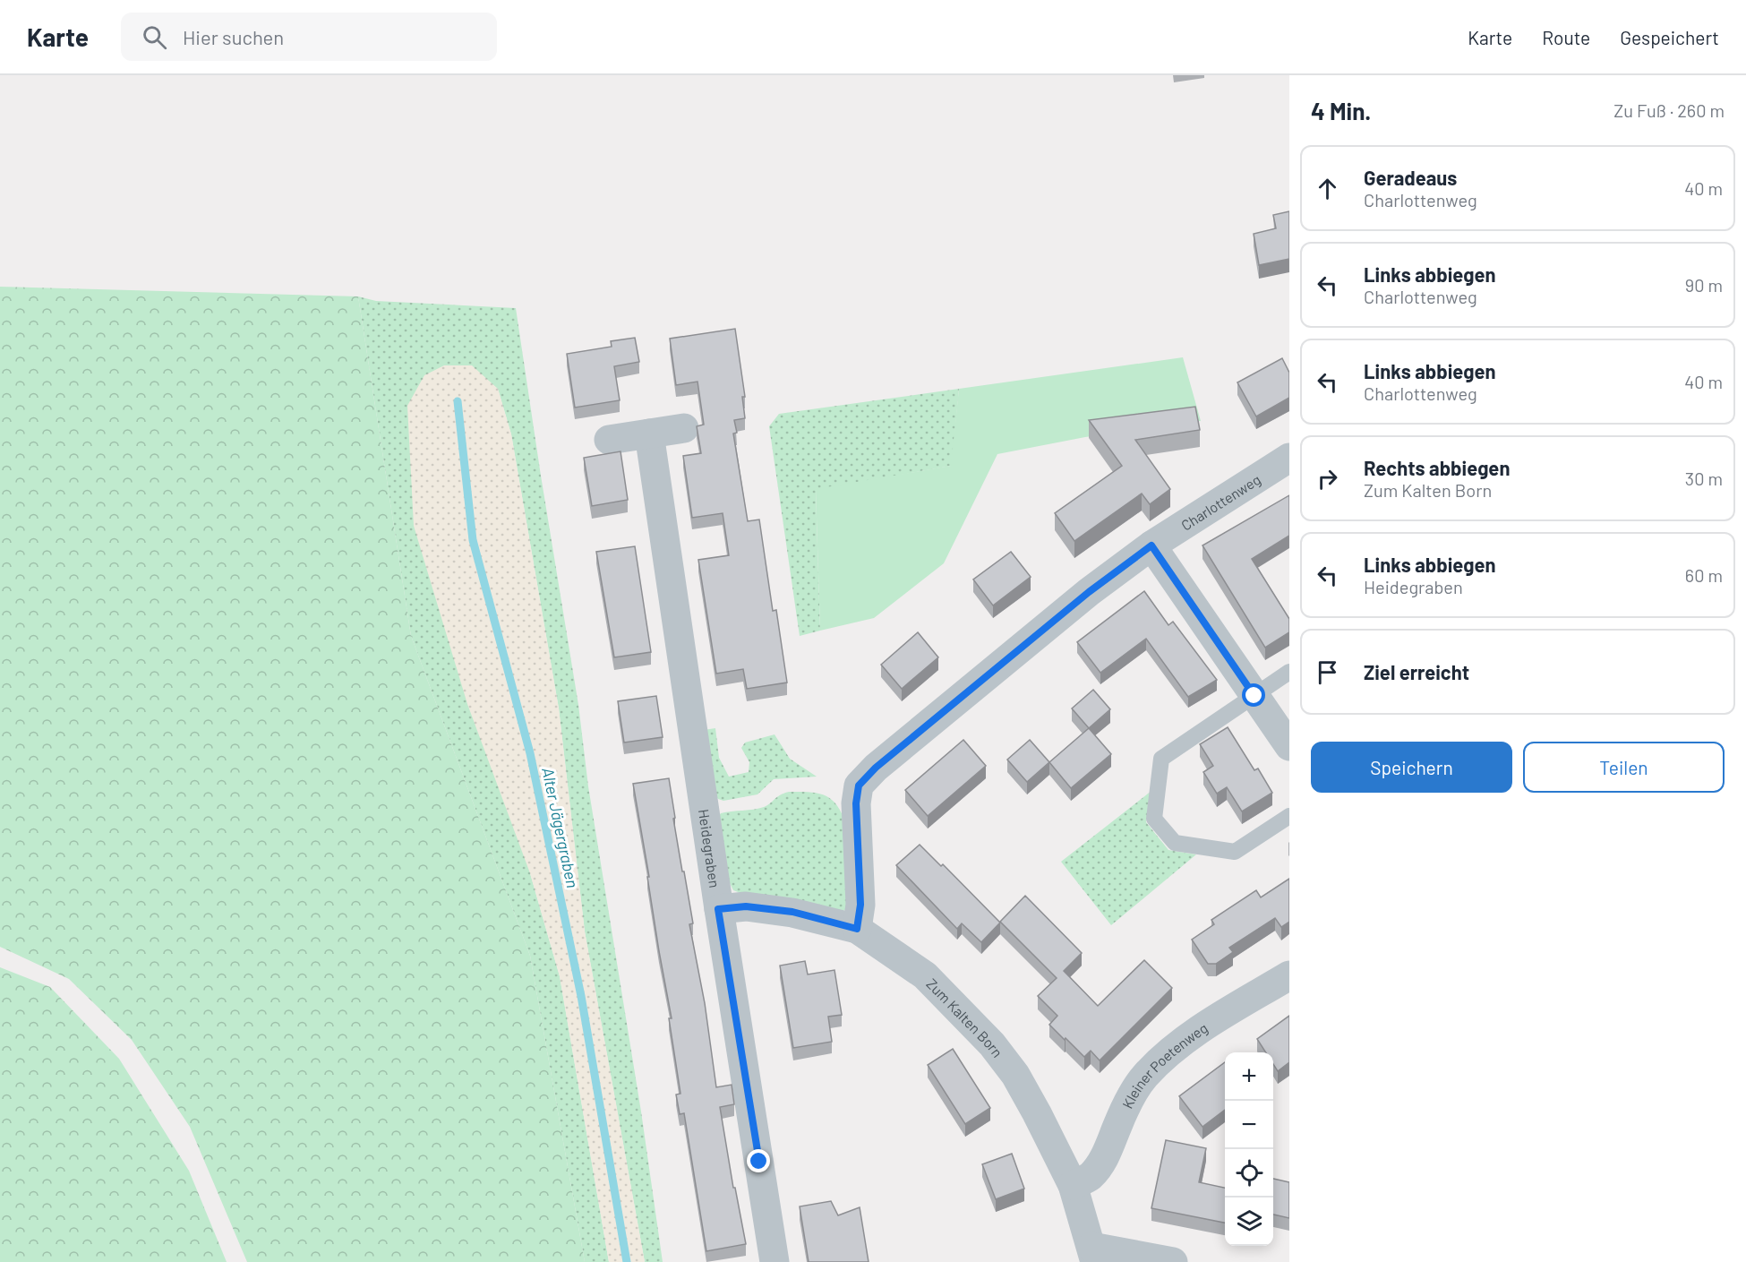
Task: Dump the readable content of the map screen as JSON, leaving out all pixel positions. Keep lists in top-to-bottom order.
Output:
{
  "streets": {
    "street": [
      "Charlottenweg",
      "Heidegraben",
      "Zum Kalten Born",
      "Kleiner Poetenweg"
    ]
  },
  "crossings": [
    ["Charlottenweg", "Zum Kalten Born"],
    ["Heidegraben", "Zum Kalten Born"],
    ["Zum Kalten Born", "Kleiner Poetenweg"]
  ],
  "water": ["Alter Jägergraben"],
  "page": {
    "header": "Karte",
    "search": "Hier suchen",
    "nav": ["Karte", "Route", "Gespeichert"],
    "heading": ["4 Min.", "Zu Fuß · 260 m"],
    "list": [
      ["Geradeaus", "Charlottenweg", "40 m"],
      ["Links abbiegen", "Charlottenweg", "90 m"],
      ["Links abbiegen", "Charlottenweg", "40 m"],
      ["Rechts abbiegen", "Zum Kalten Born", "30 m"],
      ["Links abbiegen", "Heidegraben", "60 m"],
      "Ziel erreicht"
    ],
    "buttons": ["Speichern", "Teilen"],
    "map_buttons": ["+", "−"]
  }
}
